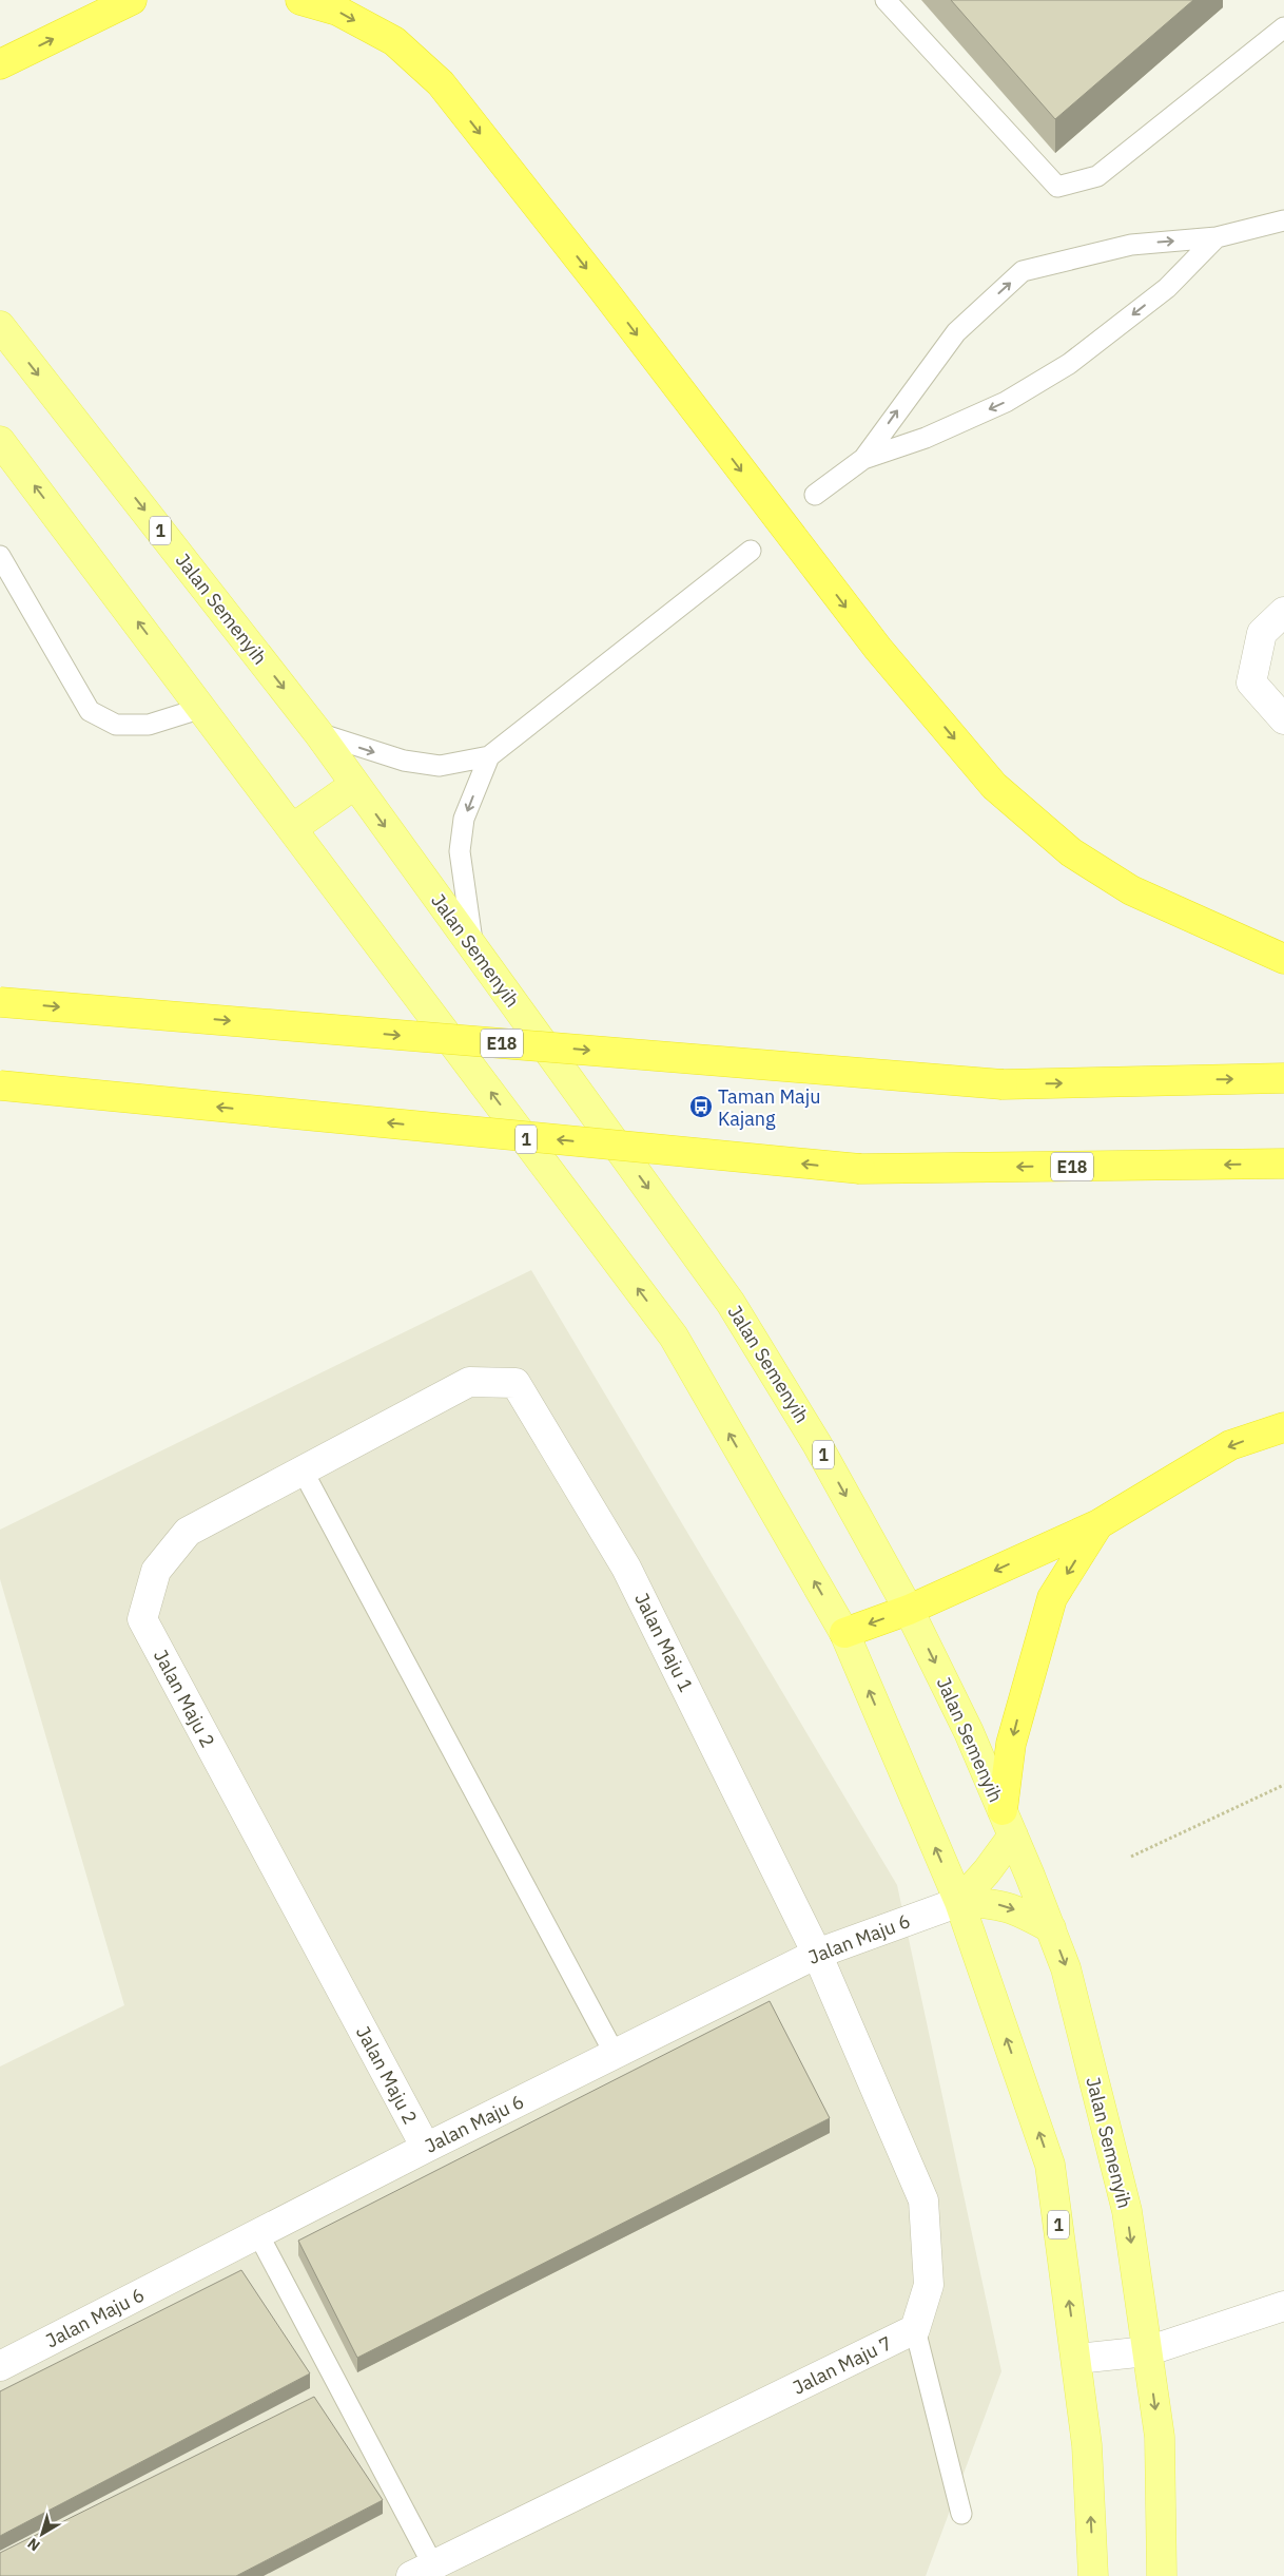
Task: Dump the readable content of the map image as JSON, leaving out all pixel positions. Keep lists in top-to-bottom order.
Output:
{
  "streets": {
    "highway": ["E18"],
    "main road": ["1", "Jalan Semenyih"],
    "street": [
      "Jalan Maju 1",
      "Jalan Maju 2",
      "Jalan Maju 6",
      "Jalan Maju 7"
    ]
  },
  "crossings": [
    ["1", "Jalan Maju 6"],
    ["Jalan Maju 1", "Jalan Maju 2"],
    ["Jalan Maju 1", "Jalan Maju 6"],
    ["Jalan Maju 1", "Jalan Maju 7"],
    ["Jalan Maju 2", "Jalan Maju 6"],
    ["Jalan Maju 6", "Jalan Maju 7"]
  ],
  "places": {
    "bus stop": ["Taman Maju Kajang"]
  },
  "north": "bottom left"
}
